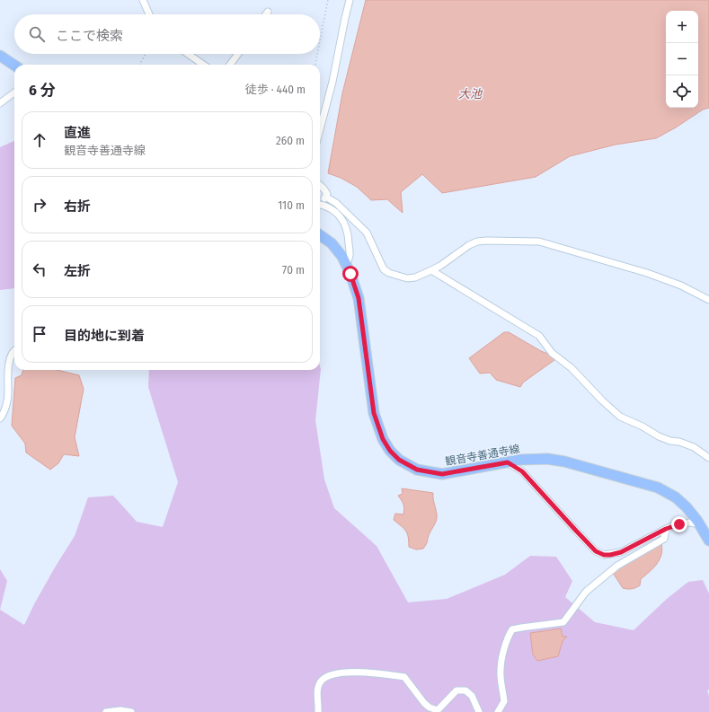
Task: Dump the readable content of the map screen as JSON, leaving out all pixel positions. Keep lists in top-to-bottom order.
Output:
{
  "streets": {
    "main road": ["観音寺善通寺線"]
  },
  "water": ["大池"],
  "page": {
    "map_buttons": ["+", "−"],
    "search": "ここで検索",
    "heading": ["6 分", "徒歩 · 440 m"],
    "list": [
      ["直進", "観音寺善通寺線", "260 m"],
      ["右折", "110 m"],
      ["左折", "70 m"],
      "目的地に到着"
    ]
  }
}
